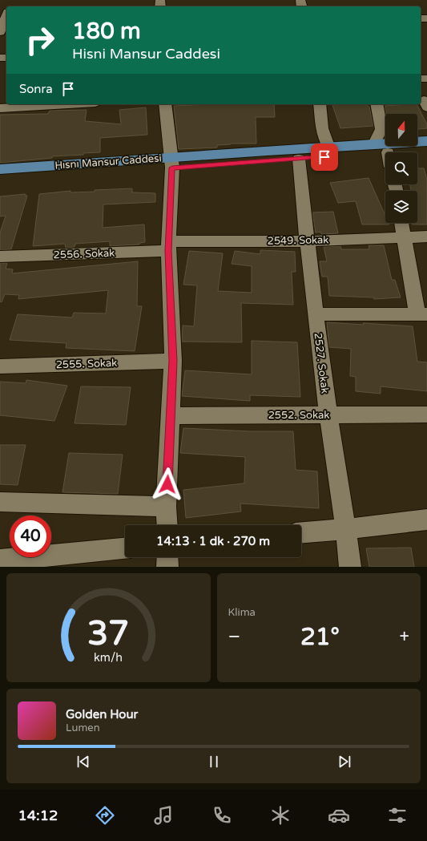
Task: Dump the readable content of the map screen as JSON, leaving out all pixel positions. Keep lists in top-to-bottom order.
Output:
{
  "streets": {
    "main road": ["Hısnı Mansur Caddesi"],
    "street": [
      "2549. Sokak",
      "2556. Sokak",
      "2527. Sokak",
      "2555. Sokak",
      "2552. Sokak"
    ]
  },
  "crossings": [
    ["2549. Sokak", "2556. Sokak"],
    ["2549. Sokak", "2527. Sokak"],
    ["2527. Sokak", "2552. Sokak"]
  ],
  "north": "top",
  "page": {
    "turn": ["180 m", "Hisni Mansur Caddesi"],
    "then": "Sonra",
    "limit": "40",
    "trip": "14:13 · 1 dk · 270 m",
    "tile": "Klima",
    "heat": ["−", "21°", "+"],
    "song": ["Golden Hour", "Lumen"],
    "tabs": "14:12",
    "gauge": ["37", "km/h"]
  }
}
